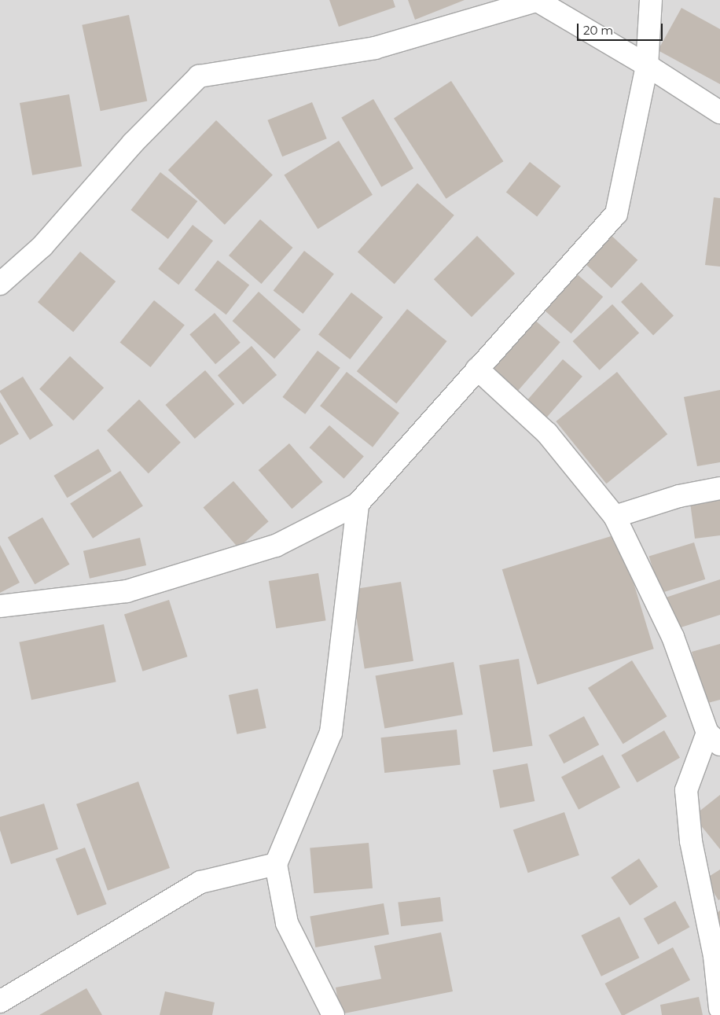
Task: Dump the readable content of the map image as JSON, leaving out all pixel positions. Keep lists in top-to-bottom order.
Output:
{
  "scale_bar": "20 m"
}
